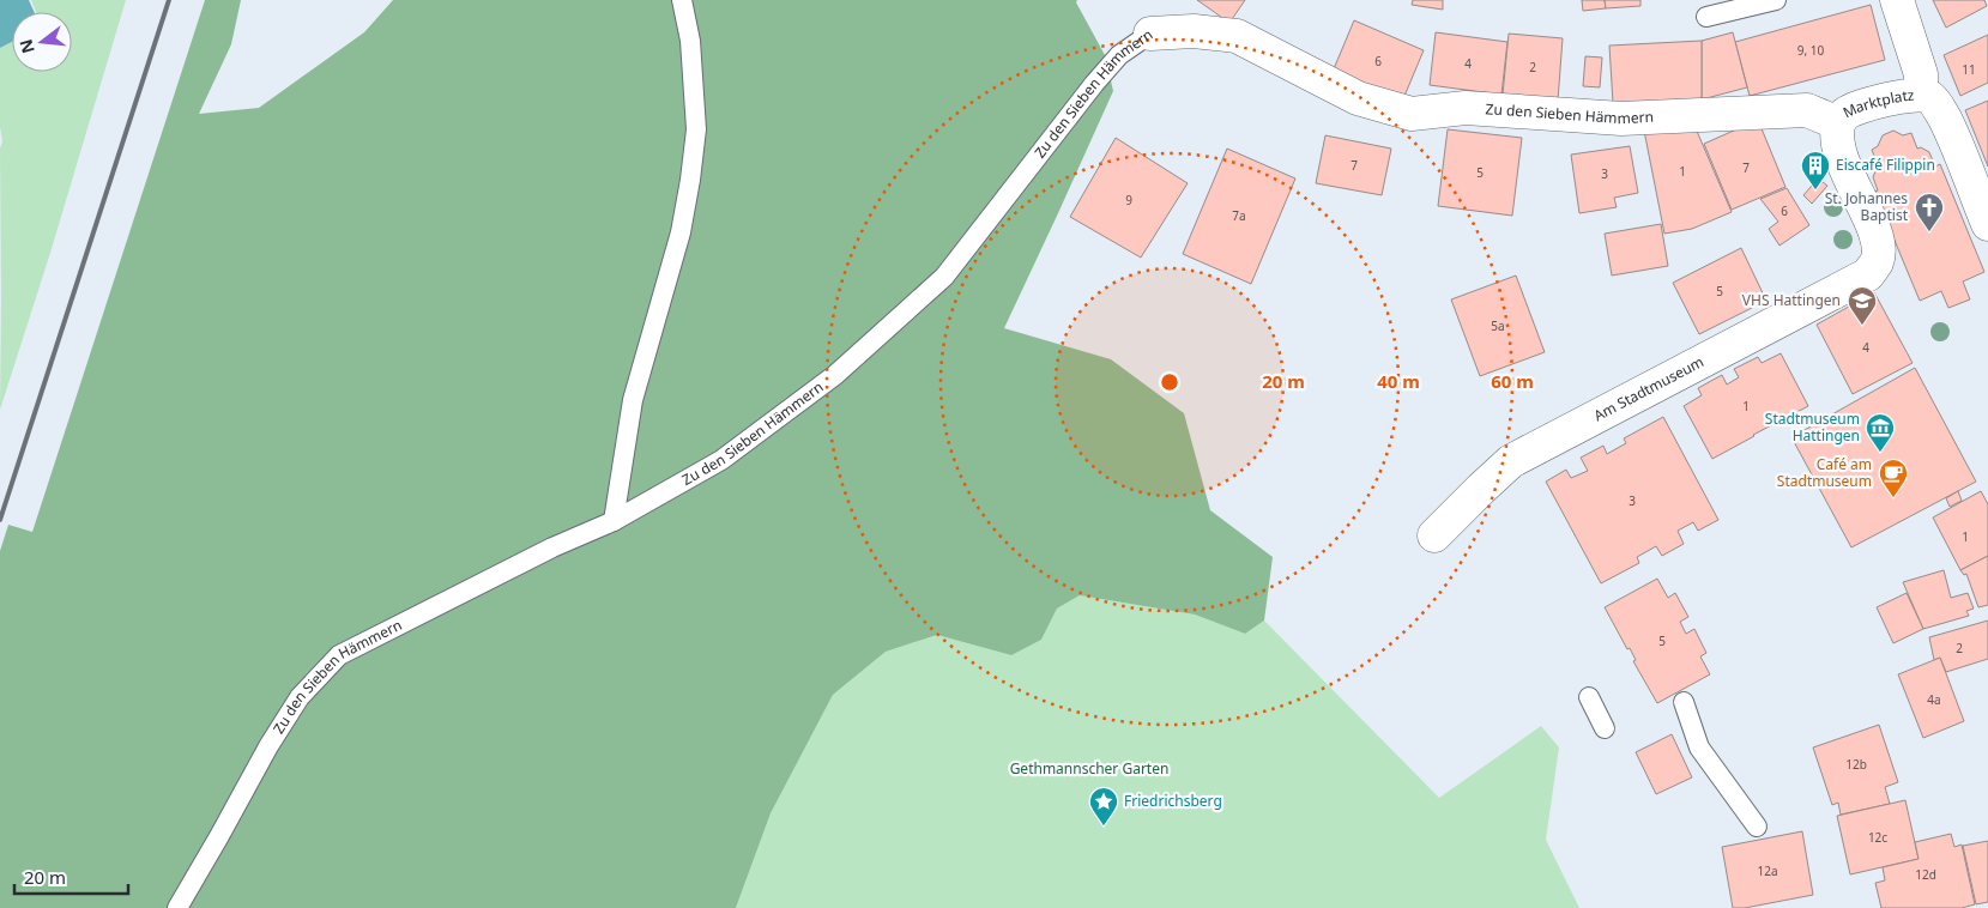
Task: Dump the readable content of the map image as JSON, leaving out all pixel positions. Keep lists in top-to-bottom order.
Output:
{
  "streets": {
    "street": ["Zu den Sieben Hämmern", "Marktplatz", "Am Stadtmuseum"]
  },
  "crossings": [
    ["Zu den Sieben Hämmern", "Marktplatz"],
    ["Marktplatz", "Am Stadtmuseum"]
  ],
  "parks": ["Gethmannscher Garten"],
  "places": {
    "building": ["Eiscafé Filippin"],
    "church": ["St. Johannes Baptist"],
    "school or university": ["VHS Hattingen"],
    "museum": ["Stadtmuseum Hattingen"],
    "cafe": ["Café am Stadtmuseum"],
    "place": ["Friedrichsberg"]
  },
  "house_numbers": [
    "9, 10",
    "6",
    "4",
    "2",
    "11",
    "7",
    "7",
    "1",
    "5",
    "3",
    "9",
    "6",
    "7a",
    "5",
    "5a",
    "4",
    "1",
    "3",
    "1",
    "5",
    "2",
    "4a",
    "12b",
    "12c",
    "12a",
    "12d"
  ],
  "scale_bar": "20 m",
  "north": "left",
  "rings": ["20 m", "40 m", "60 m"]
}
